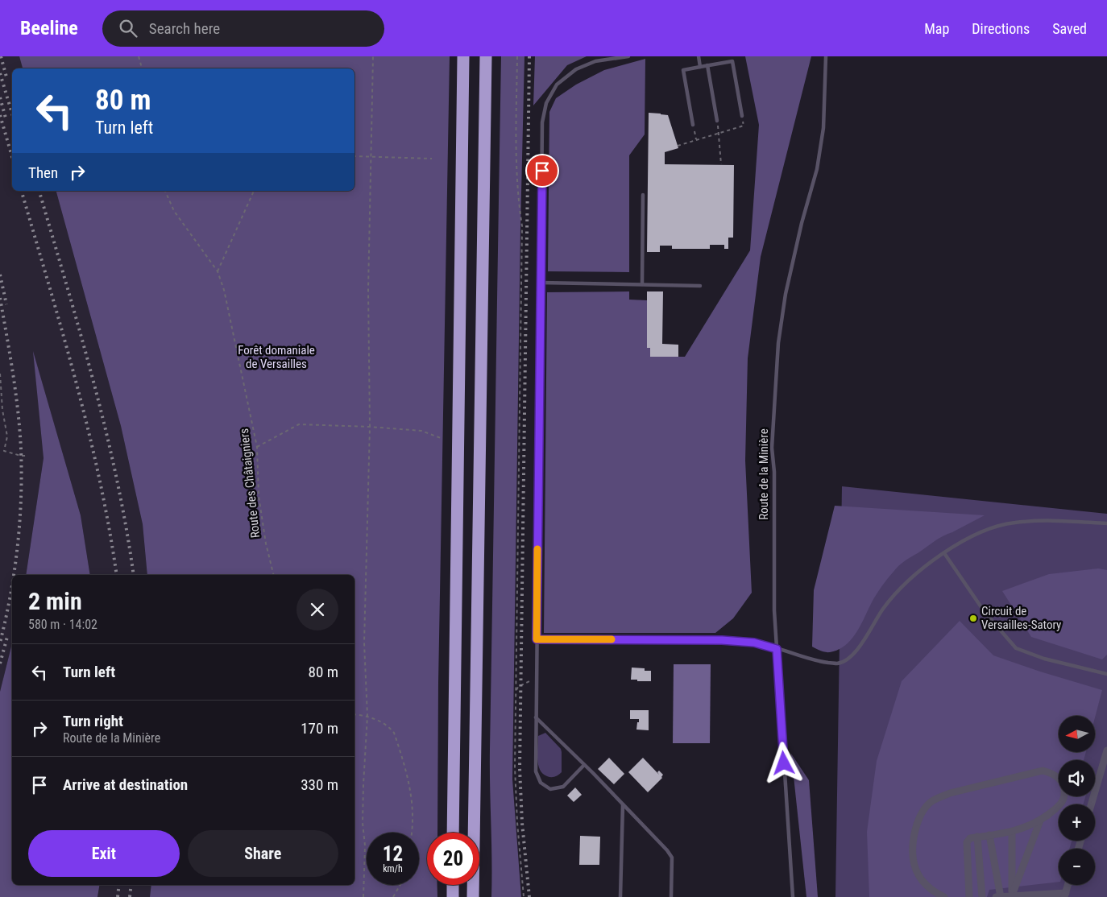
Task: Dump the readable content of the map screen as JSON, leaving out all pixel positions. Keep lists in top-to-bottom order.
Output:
{
  "streets": {
    "lane": ["Route de la Minière"],
    "path": ["Route des Châtaigniers"]
  },
  "parks": ["Forêt domaniale de Versailles"],
  "places": ["Circuit de Versailles-Satory"],
  "north": "left",
  "page": {
    "header": "Beeline",
    "search": "Search here",
    "nav": ["Map", "Directions", "Saved"],
    "turn": ["80 m", "Turn left"],
    "then": "Then",
    "heading": ["2 min", "580 m · 14:02"],
    "list": [
      {
        "name": "Turn left",
        "value": "80 m"
      },
      {
        "name": "Turn right",
        "note": "Route de la Minière",
        "value": "170 m"
      },
      {
        "name": "Arrive at destination",
        "value": "330 m"
      }
    ],
    "map_buttons": ["+", "−"],
    "buttons": ["Exit", "Share"],
    "speed": "12 km/h",
    "limit": "20"
  }
}
